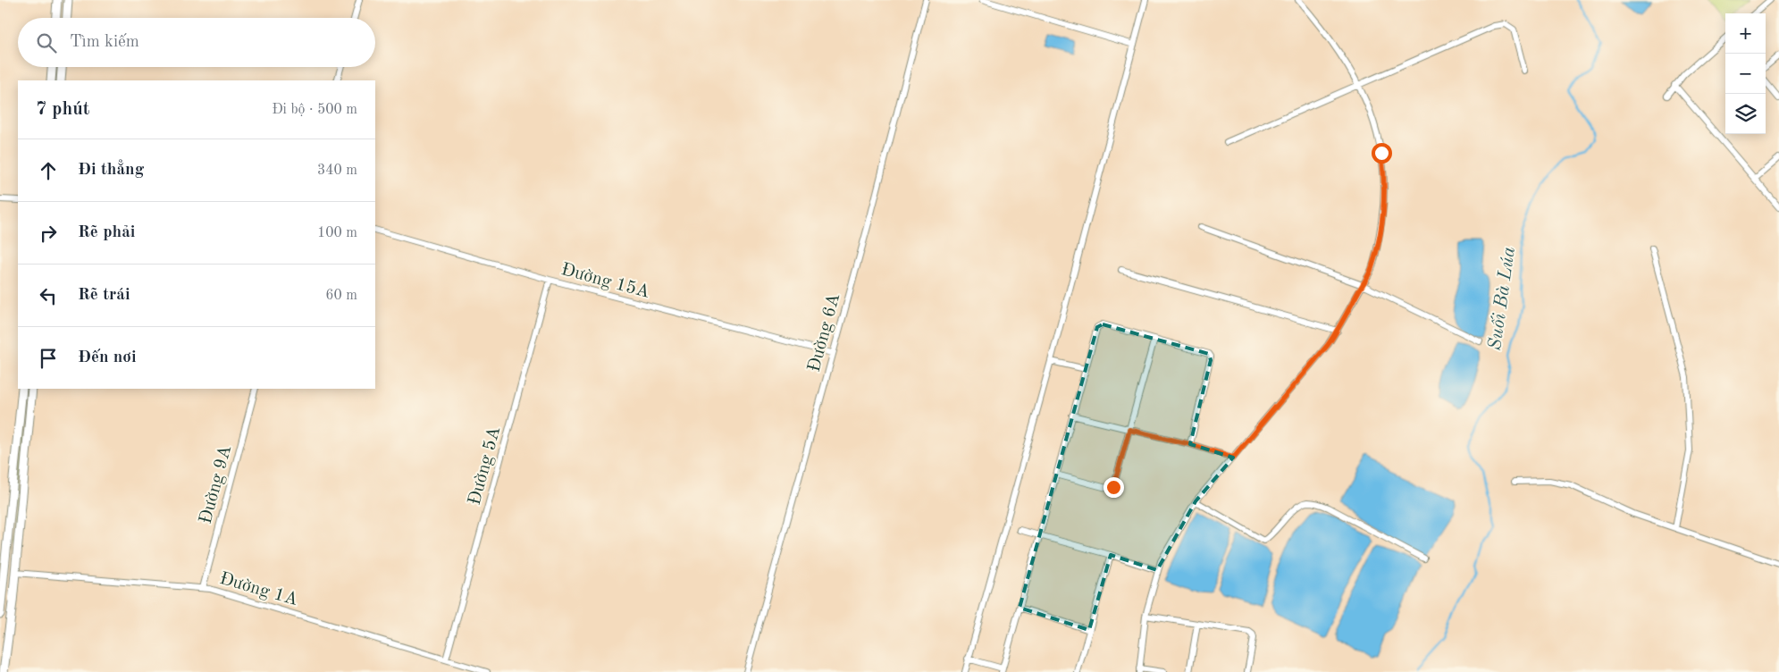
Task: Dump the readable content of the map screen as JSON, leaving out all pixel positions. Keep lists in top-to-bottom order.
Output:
{
  "streets": {
    "street": [
      "Đường 15A",
      "Đường 6A",
      "Đường 5A",
      "Đường 9A",
      "Đường 1A"
    ]
  },
  "crossings": [
    ["Đường 15A", "Đường 6A"],
    ["Đường 15A", "Đường 5A"],
    ["Đường 5A", "Đường 1A"],
    ["Đường 9A", "Đường 1A"]
  ],
  "water": ["Suối Bà Lúa"],
  "page": {
    "map_buttons": ["+", "−"],
    "search": "Tìm kiếm",
    "heading": ["7 phút", "Đi bộ · 500 m"],
    "list": [
      ["Đi thẳng", "340 m"],
      ["Rẽ phải", "100 m"],
      ["Rẽ trái", "60 m"],
      "Đến nơi"
    ]
  }
}
